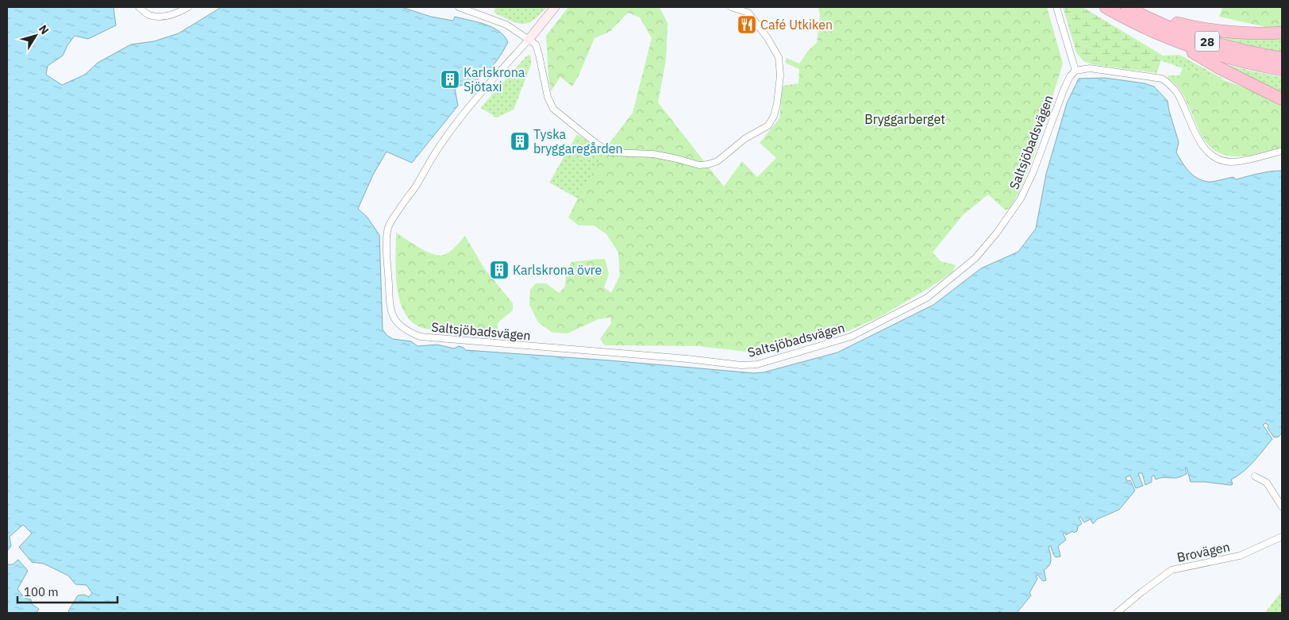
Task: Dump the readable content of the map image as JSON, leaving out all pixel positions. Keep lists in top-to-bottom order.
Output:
{
  "streets": {
    "highway": ["28"],
    "street": ["Saltsjöbadsvägen", "Brovägen"]
  },
  "parks": ["Bryggarberget"],
  "places": {
    "restaurant": ["Café Utkiken"],
    "building": ["Karlskrona Sjötaxi", "Tyska bryggaregården", "Karlskrona övre"]
  },
  "scale_bar": "100 m",
  "north": "top right"
}
